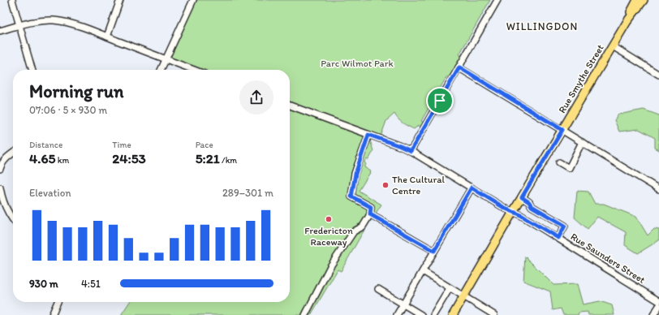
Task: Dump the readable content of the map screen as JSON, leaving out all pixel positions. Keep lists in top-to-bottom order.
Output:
{
  "streets": {
    "main road": ["Rue Smythe Street"],
    "street": ["Rue Saunders Street"]
  },
  "crossings": [
    ["Rue Smythe Street", "Rue Saunders Street"]
  ],
  "districts": ["WILLINGDON"],
  "parks": ["Parc Wilmot Park"],
  "places": ["The Cultural Centre", "Fredericton Raceway"],
  "page": {
    "heading": ["Morning run", "07:06 · 5 × 930 m"],
    "stats": [
      ["Distance", "4.65 km"],
      ["Time", "24:53"],
      ["Pace", "5:21 /km"]
    ],
    "chart": ["Elevation", "289–301 m"],
    "list": [
      {
        "name": "930 m",
        "note": "4:51"
      }
    ]
  }
}
